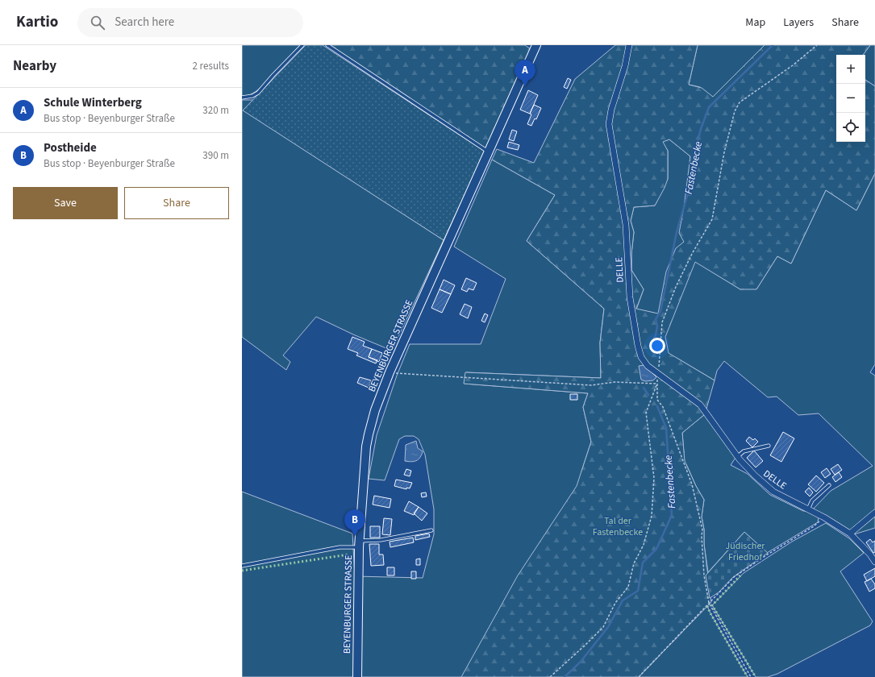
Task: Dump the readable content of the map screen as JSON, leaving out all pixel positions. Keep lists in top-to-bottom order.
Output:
{
  "streets": {
    "main road": ["BEYENBURGER STRASSE"],
    "street": ["DELLE"]
  },
  "water": ["Fastenbecke"],
  "parks": ["Tal der Fastenbecke", "Jüdischer Friedhof"],
  "page": {
    "header": "Kartio",
    "search": "Search here",
    "nav": ["Map", "Layers", "Share"],
    "heading": ["Nearby", "2 results"],
    "map_buttons": ["+", "−"],
    "pins": ["A", "B"],
    "list": [
      {
        "mark": "A",
        "name": "Schule Winterberg",
        "note": "Bus stop · Beyenburger Straße",
        "value": "320 m"
      },
      {
        "mark": "B",
        "name": "Postheide",
        "note": "Bus stop · Beyenburger Straße",
        "value": "390 m"
      }
    ],
    "buttons": ["Save", "Share"]
  }
}
